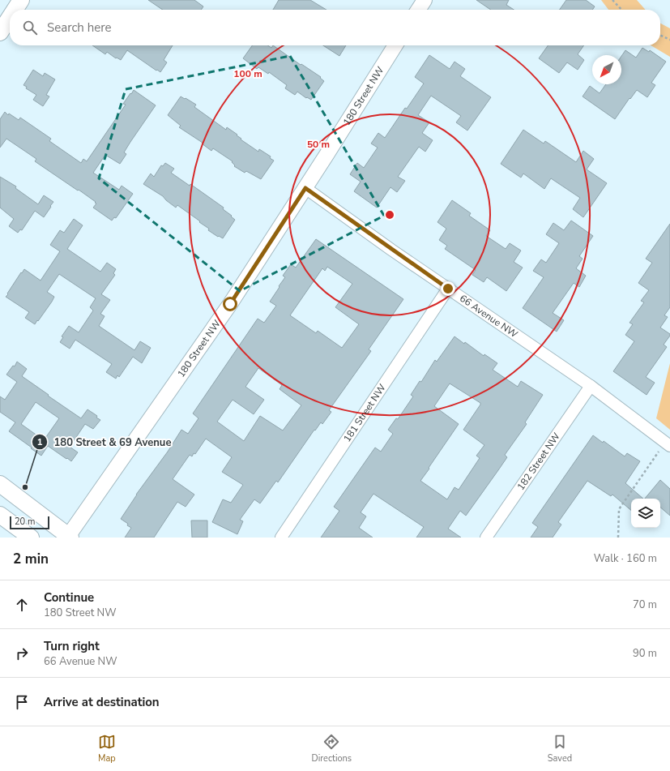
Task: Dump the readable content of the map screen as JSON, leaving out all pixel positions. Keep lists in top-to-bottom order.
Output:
{
  "streets": {
    "street": [
      "180 Street NW",
      "66 Avenue NW",
      "181 Street NW",
      "182 Street NW"
    ]
  },
  "crossings": [
    ["180 Street NW", "66 Avenue NW"],
    ["66 Avenue NW", "181 Street NW"],
    ["66 Avenue NW", "182 Street NW"]
  ],
  "places": ["180 Street & 69 Avenue"],
  "scale_bar": "20 m",
  "north": "bottom left",
  "page": {
    "search": "Search here",
    "scale": "20 m",
    "heading": ["2 min", "Walk · 160 m"],
    "list": [
      ["Continue", "180 Street NW", "70 m"],
      ["Turn right", "66 Avenue NW", "90 m"],
      "Arrive at destination"
    ],
    "nav": ["Map", "Directions", "Saved"]
  },
  "rings": ["100 m", "50 m"]
}
